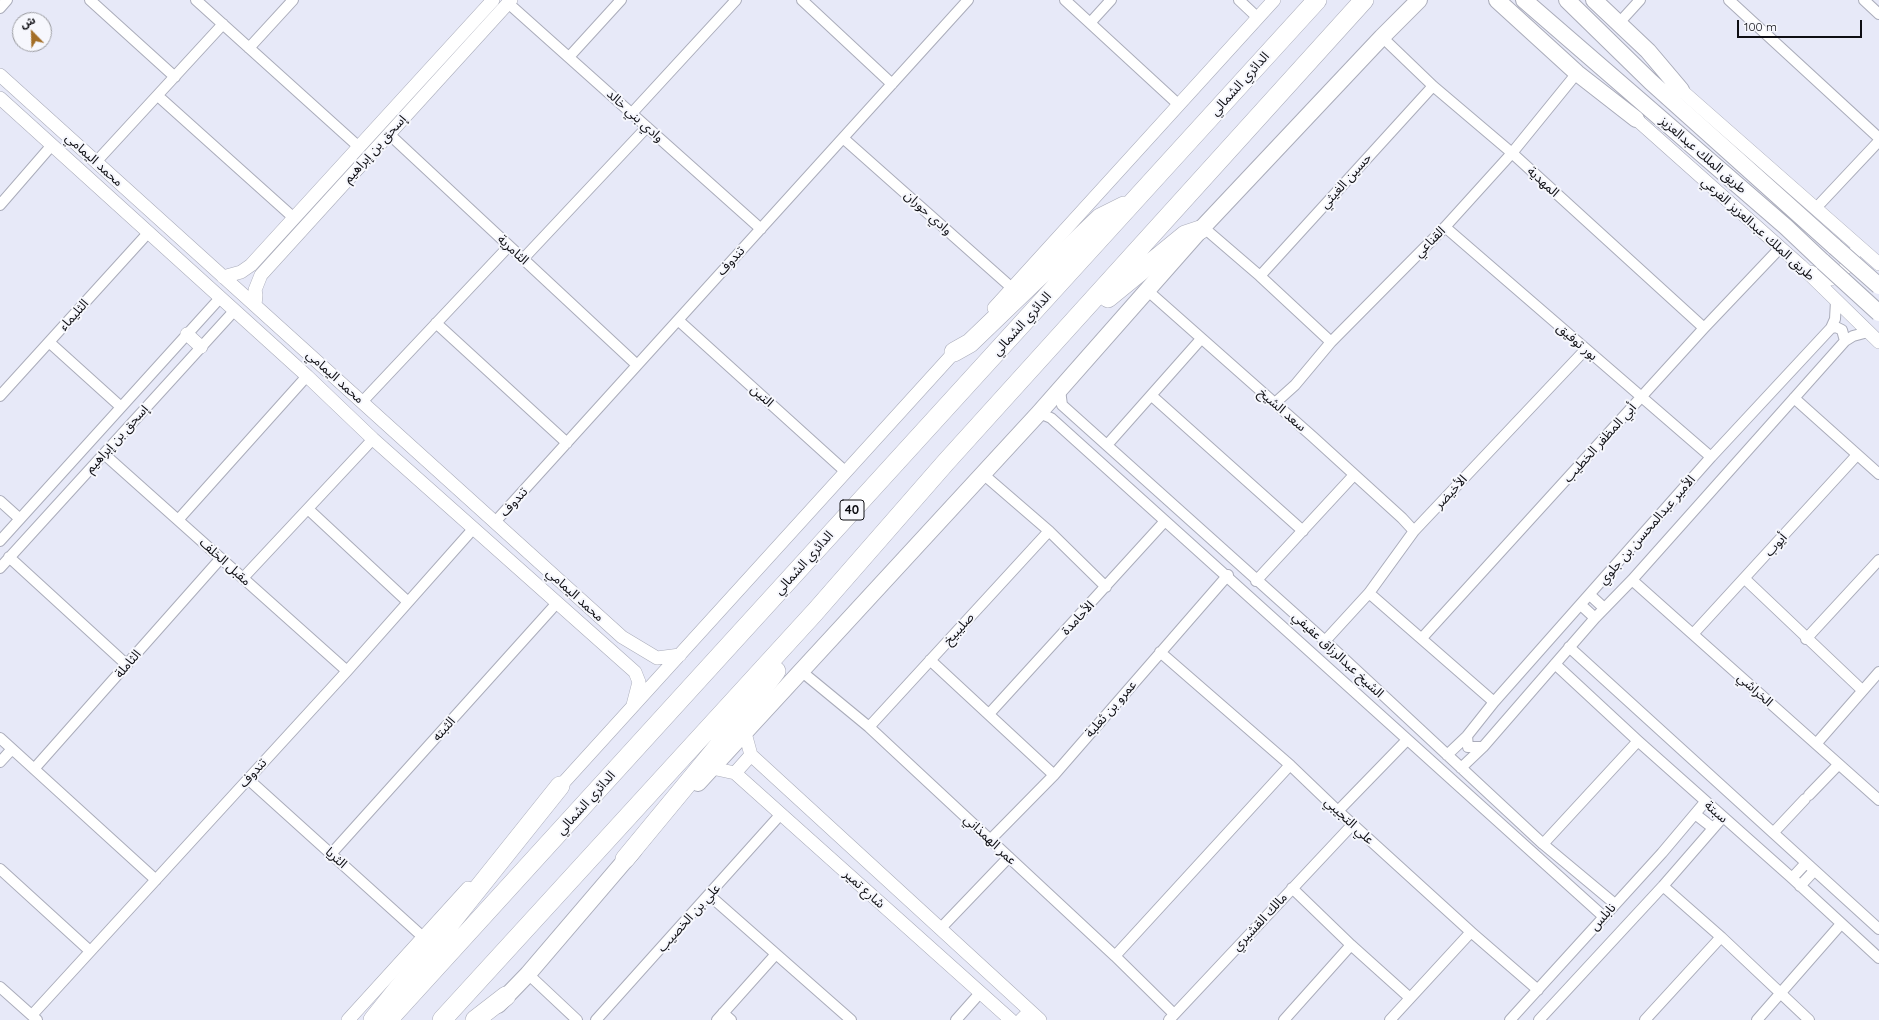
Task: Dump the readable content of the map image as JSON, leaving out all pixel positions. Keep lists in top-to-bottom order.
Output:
{
  "streets": {
    "highway": ["الدائري الشمالي", "40"],
    "main road": ["طريق الملك عبدالعزيز"],
    "street": [
      "وادي بني خالد",
      "إسحق بن إبراهيم",
      "محمد اليمامي",
      "حسين الغيثي",
      "المهدية",
      "وادي حوران",
      "طريق الملك عبدالعزيز الفرعي",
      "القناعي",
      "الثامرية",
      "تندوف",
      "الثليماء",
      "بور توفيق",
      "التين",
      "سعد الشيخ",
      "أبي المظفر الخطيب",
      "الأخيضر",
      "الأمير عبدالمحسن بن جلوي",
      "أيوب",
      "مقبل الخلف",
      "الأحامدة",
      "صليبيخ",
      "الشيخ عبدالرزاق عفيفي",
      "الثاملة",
      "الخراشي",
      "عمرو بن ثعلبة",
      "الثبته",
      "سبتة",
      "علي التجيبي",
      "عمر الهمذاني",
      "الثريا",
      "شارع تمير",
      "نابلس",
      "علي بن الخصيب",
      "مالك القشيري"
    ]
  },
  "crossings": [
    ["وادي بني خالد", "إسحق بن إبراهيم"],
    ["وادي بني خالد", "تندوف"],
    ["إسحق بن إبراهيم", "محمد اليمامي"],
    ["إسحق بن إبراهيم", "الثامرية"],
    ["إسحق بن إبراهيم", "مقبل الخلف"],
    ["محمد اليمامي", "تندوف"],
    ["محمد اليمامي", "الثليماء"],
    ["محمد اليمامي", "الثبته"],
    ["حسين الغيثي", "المهدية"],
    ["المهدية", "القناعي"],
    ["المهدية", "أبي المظفر الخطيب"],
    ["وادي حوران", "تندوف"],
    ["طريق الملك عبدالعزيز الفرعي", "أبي المظفر الخطيب"],
    ["طريق الملك عبدالعزيز الفرعي", "الأمير عبدالمحسن بن جلوي"],
    ["القناعي", "بور توفيق"],
    ["القناعي", "سعد الشيخ"],
    ["الثامرية", "تندوف"],
    ["تندوف", "التين"],
    ["تندوف", "مقبل الخلف"],
    ["تندوف", "الثريا"],
    ["بور توفيق", "أبي المظفر الخطيب"],
    ["بور توفيق", "الأخيضر"],
    ["بور توفيق", "الأمير عبدالمحسن بن جلوي"],
    ["سعد الشيخ", "الأخيضر"],
    ["الأخيضر", "الشيخ عبدالرزاق عفيفي"],
    ["الأمير عبدالمحسن بن جلوي", "الشيخ عبدالرزاق عفيفي"],
    ["الأمير عبدالمحسن بن جلوي", "الخراشي"],
    ["الأمير عبدالمحسن بن جلوي", "سبتة"],
    ["أيوب", "الخراشي"],
    ["مقبل الخلف", "الثاملة"],
    ["الأحامدة", "الشيخ عبدالرزاق عفيفي"],
    ["صليبيخ", "عمر الهمذاني"],
    ["الشيخ عبدالرزاق عفيفي", "عمرو بن ثعلبة"],
    ["الشيخ عبدالرزاق عفيفي", "نابلس"],
    ["عمرو بن ثعلبة", "علي التجيبي"],
    ["عمرو بن ثعلبة", "عمر الهمذاني"],
    ["الثبته", "الثريا"],
    ["سبتة", "نابلس"],
    ["علي التجيبي", "نابلس"],
    ["علي التجيبي", "مالك القشيري"],
    ["عمر الهمذاني", "مالك القشيري"],
    ["شارع تمير", "علي بن الخصيب"]
  ],
  "scale_bar": "100 m",
  "north": "top left"
}
